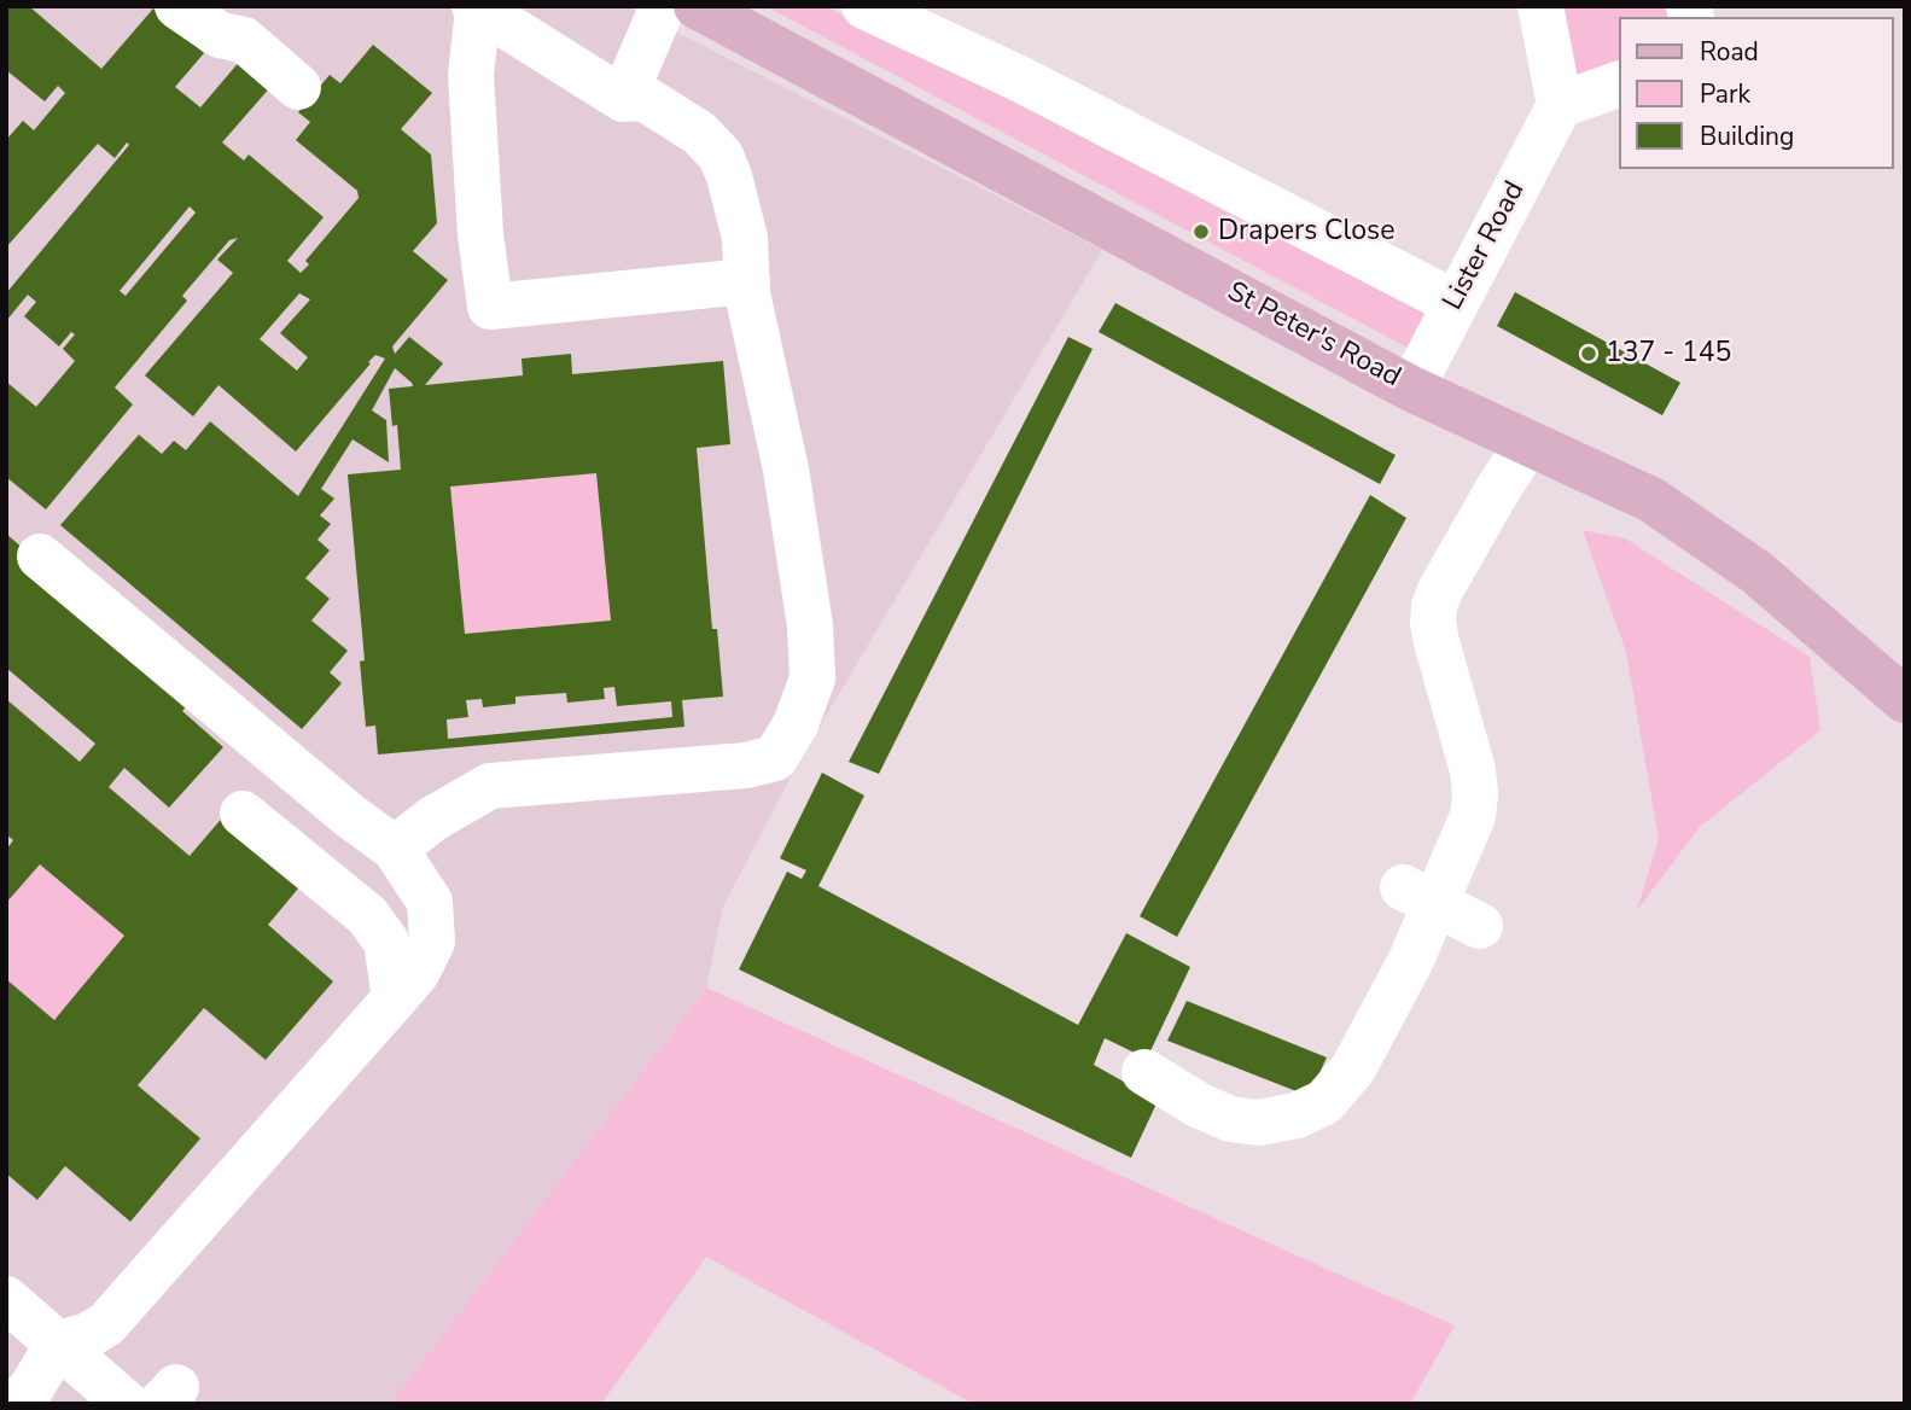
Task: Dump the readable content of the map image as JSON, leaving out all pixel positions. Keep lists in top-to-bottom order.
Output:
{
  "streets": {
    "main road": ["St Peter's Road"],
    "street": ["Lister Road"]
  },
  "crossings": [
    ["Lister Road", "St Peter's Road"]
  ],
  "places": ["Drapers Close", "137 - 145"],
  "legend": ["Road", "Park", "Building"]
}
